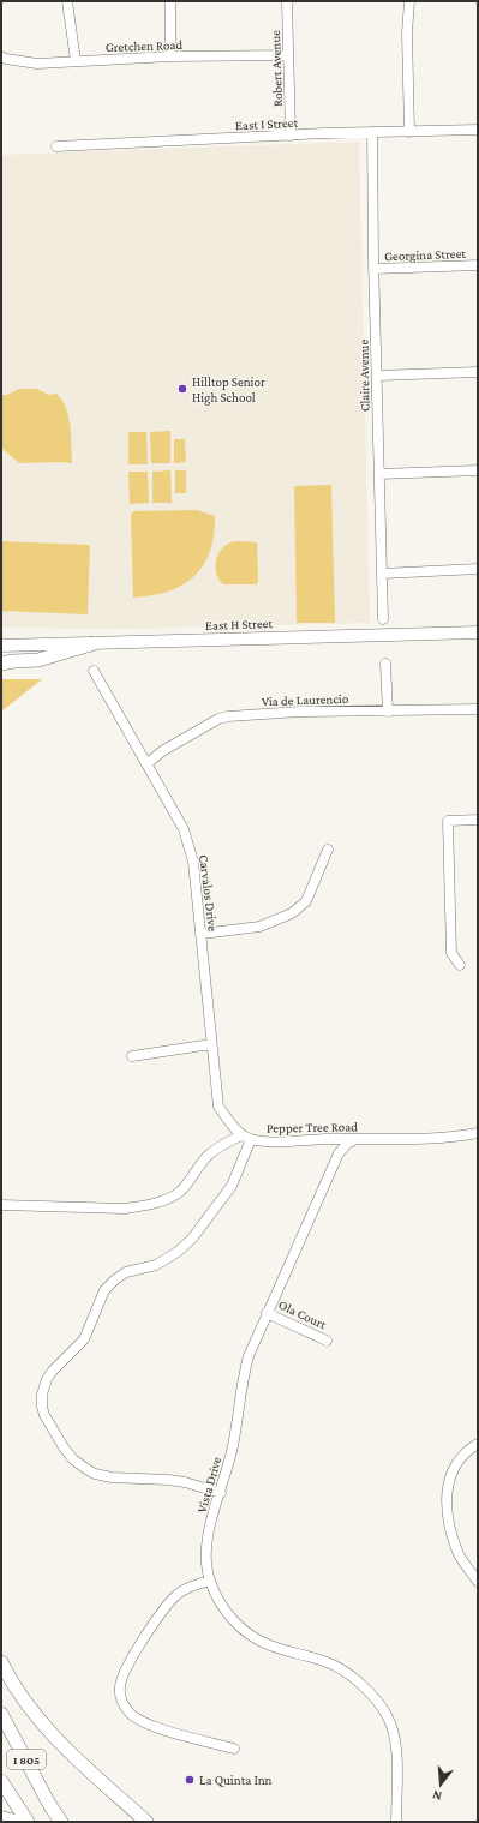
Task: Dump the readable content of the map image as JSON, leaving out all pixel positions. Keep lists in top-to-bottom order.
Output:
{
  "streets": {
    "highway": ["I 805"],
    "main road": ["East H Street"],
    "street": [
      "Gretchen Road",
      "Robert Avenue",
      "East I Street",
      "Georgina Street",
      "Claire Avenue",
      "Via de Laurencio",
      "Carvalos Drive",
      "Pepper Tree Road",
      "Ola Court",
      "Vista Drive"
    ]
  },
  "crossings": [
    ["Gretchen Road", "Robert Avenue"],
    ["Robert Avenue", "East I Street"],
    ["East I Street", "Claire Avenue"],
    ["Georgina Street", "Claire Avenue"],
    ["Via de Laurencio", "Carvalos Drive"],
    ["Carvalos Drive", "Pepper Tree Road"],
    ["Pepper Tree Road", "Vista Drive"],
    ["Ola Court", "Vista Drive"]
  ],
  "places": ["Hilltop Senior High School", "La Quinta Inn"],
  "north": "bottom"
}
